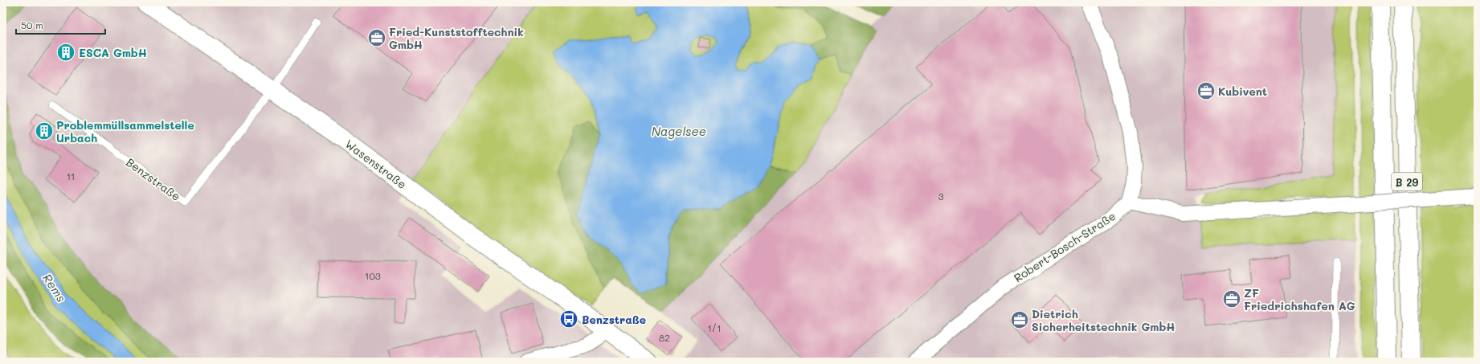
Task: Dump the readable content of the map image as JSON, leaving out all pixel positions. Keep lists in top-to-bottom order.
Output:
{
  "streets": {
    "main road": ["Wasenstraße", "B 29"],
    "street": ["Robert-Bosch-Straße"],
    "lane": ["Benzstraße"]
  },
  "crossings": [
    ["Wasenstraße", "Benzstraße"]
  ],
  "water": ["Nagelsee", "Rems"],
  "places": {
    "office": [
      "Fried-Kunststofftechnik GmbH",
      "Kubivent",
      "ZF Friedrichshafen AG",
      "Dietrich Sicherheitstechnik GmbH"
    ],
    "building": ["ESCA GmbH", "Problemmüllsammelstelle Urbach"],
    "bus stop": ["Benzstraße"]
  },
  "house_numbers": [
    "11",
    "3",
    "103",
    "1/1",
    "82"
  ],
  "scale_bar": "50 m"
}
